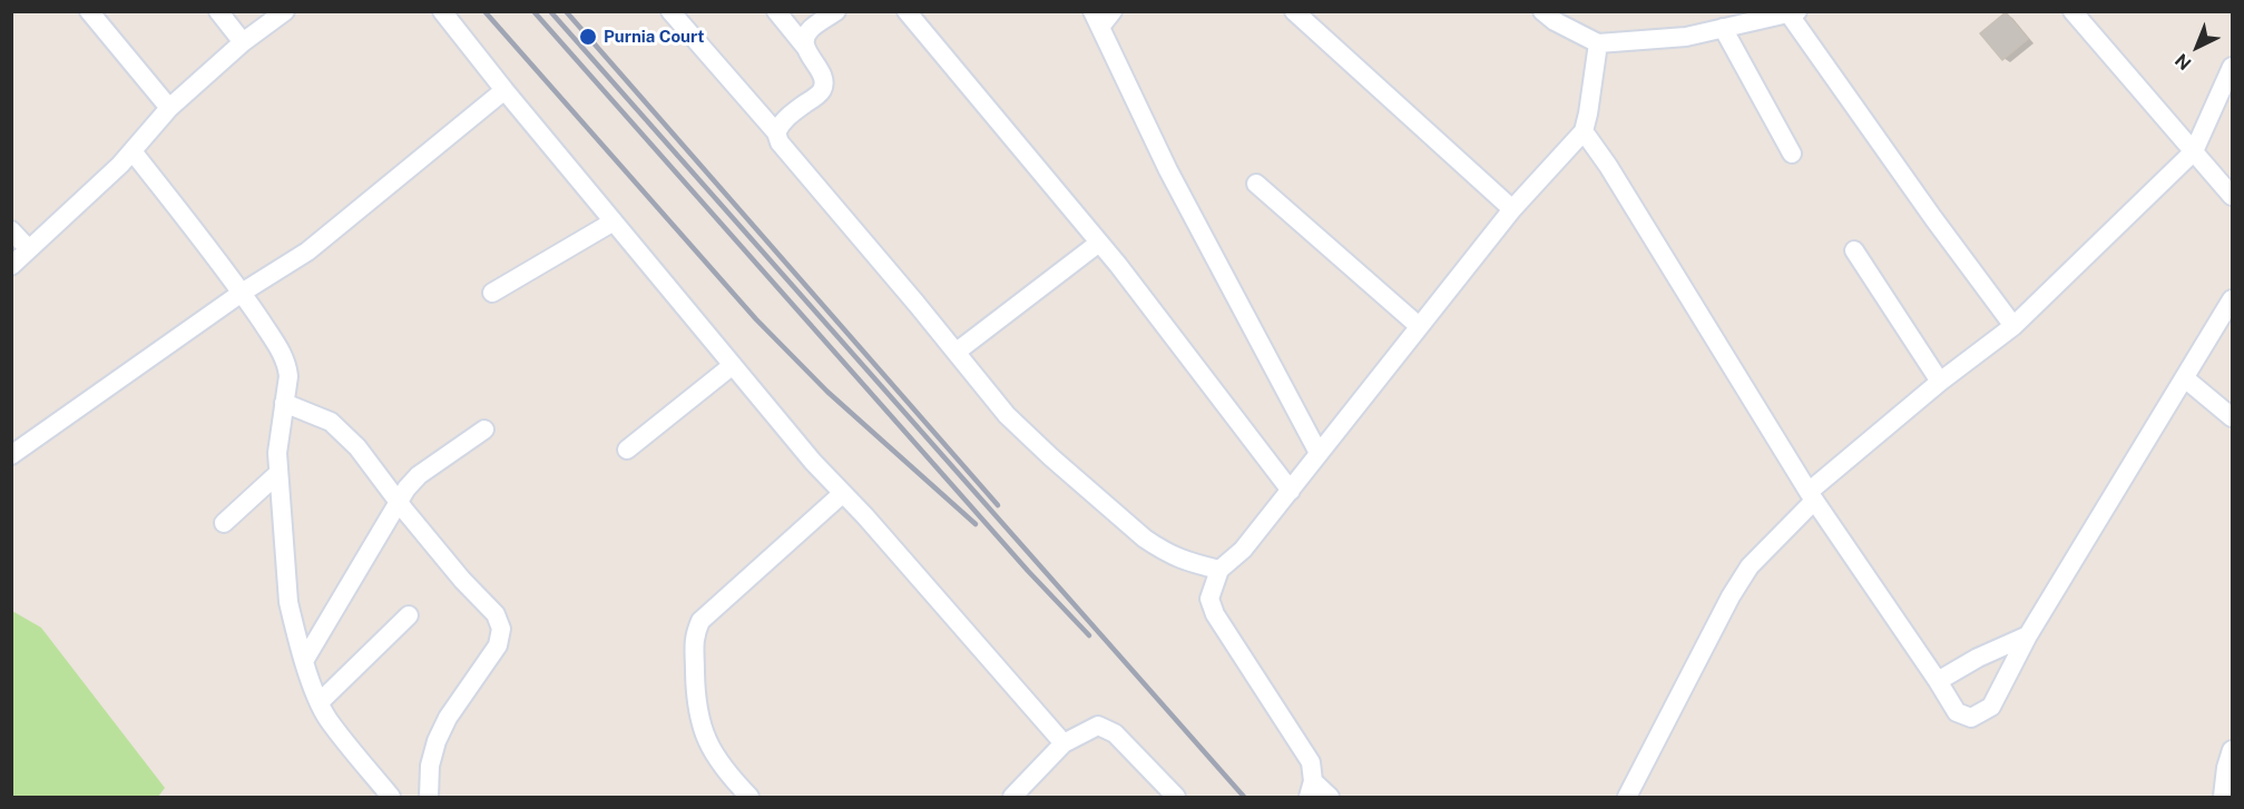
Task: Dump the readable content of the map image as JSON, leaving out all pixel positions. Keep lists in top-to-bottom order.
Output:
{
  "places": ["Purnia Court"],
  "north": "bottom left"
}
